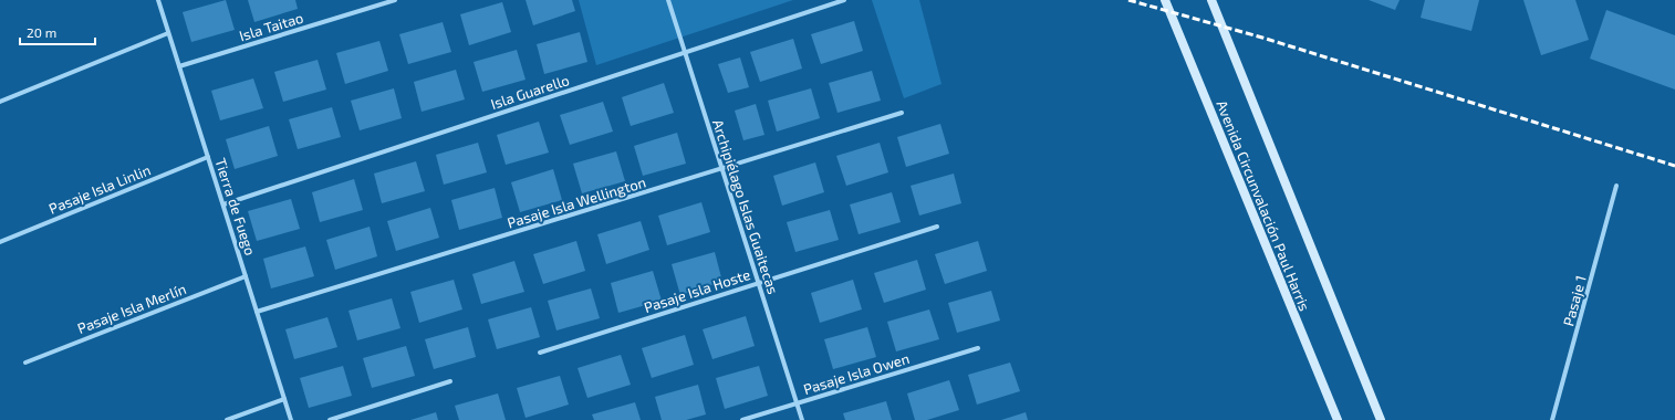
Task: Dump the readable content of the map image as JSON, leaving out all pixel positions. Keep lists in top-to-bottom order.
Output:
{
  "streets": {
    "main road": ["Avenida Circunvalación Paul Harris"],
    "street": [
      "Isla Taitao",
      "Isla Guarello",
      "Pasaje Isla Linlin",
      "Pasaje Isla Wellington",
      "Tierra de Fuego",
      "Archipiélago Islas Guaitecas",
      "Pasaje Isla Hoste",
      "Pasaje 1",
      "Pasaje Isla Merlín",
      "Pasaje Isla Owen"
    ]
  },
  "crossings": [
    ["Isla Taitao", "Tierra de Fuego"],
    ["Isla Guarello", "Tierra de Fuego"],
    ["Isla Guarello", "Archipiélago Islas Guaitecas"],
    ["Pasaje Isla Linlin", "Tierra de Fuego"],
    ["Pasaje Isla Wellington", "Tierra de Fuego"],
    ["Pasaje Isla Wellington", "Archipiélago Islas Guaitecas"],
    ["Tierra de Fuego", "Pasaje Isla Merlín"],
    ["Archipiélago Islas Guaitecas", "Pasaje Isla Hoste"],
    ["Archipiélago Islas Guaitecas", "Pasaje Isla Owen"]
  ],
  "scale_bar": "20 m"
}
